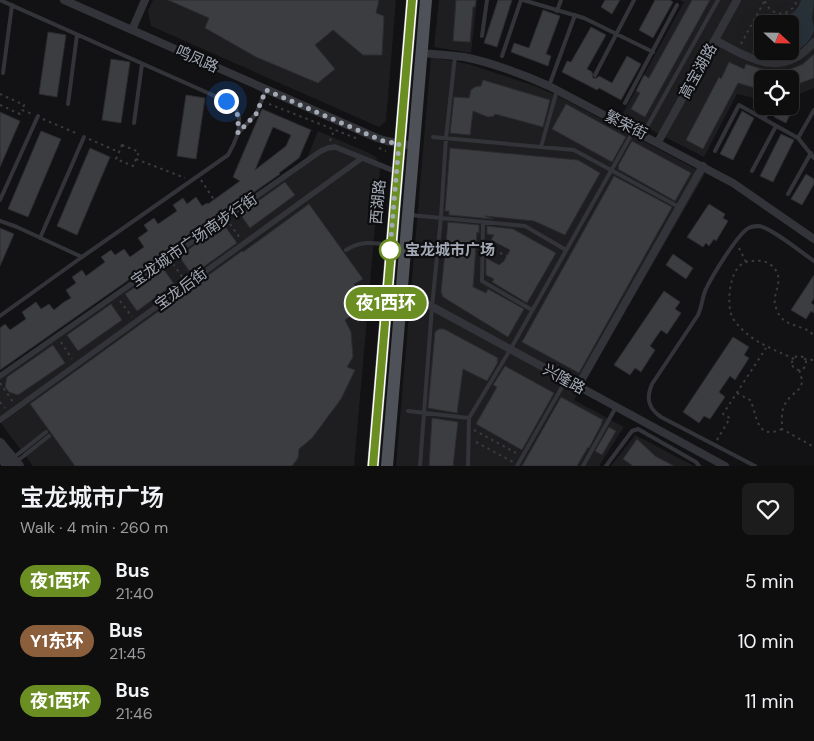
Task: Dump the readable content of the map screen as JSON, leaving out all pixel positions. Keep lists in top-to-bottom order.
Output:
{
  "streets": {
    "main road": ["西湖路"],
    "street": [
      "鸣凤路",
      "高宝湖路",
      "繁荣街",
      "宝龙城市广场南步行街",
      "宝龙后街",
      "兴隆路"
    ]
  },
  "crossings": [
    ["鸣凤路", "西湖路"],
    ["高宝湖路", "繁荣街"],
    ["繁荣街", "西湖路"],
    ["西湖路", "兴隆路"]
  ],
  "places": ["宝龙城市广场"],
  "lines": ["bus line 夜1西环"],
  "north": "right",
  "page": {
    "on_map": "夜1西环",
    "heading": ["宝龙城市广场", "Walk · 4 min · 260 m"],
    "list": [
      {
        "mark": "夜1西环",
        "name": "Bus",
        "note": "21:40",
        "value": "5 min"
      },
      {
        "mark": "Y1东环",
        "name": "Bus",
        "note": "21:45",
        "value": "10 min"
      },
      {
        "mark": "夜1西环",
        "name": "Bus",
        "note": "21:46",
        "value": "11 min"
      }
    ]
  }
}
